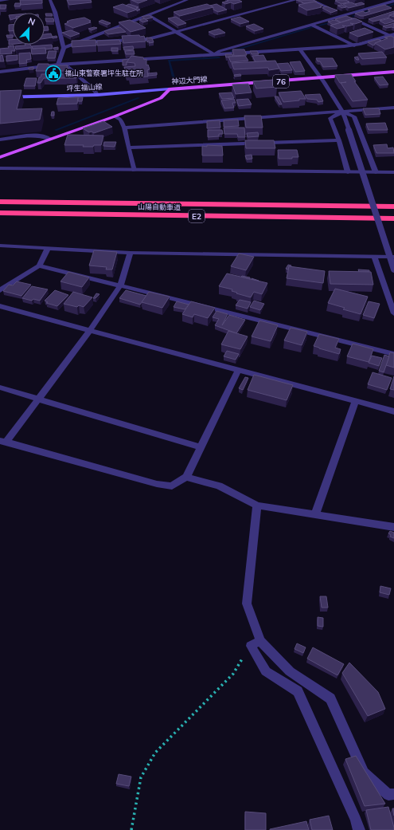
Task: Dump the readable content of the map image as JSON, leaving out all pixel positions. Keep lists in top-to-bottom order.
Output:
{
  "streets": {
    "highway": ["山陽自動車道", "E2"],
    "main road": ["神辺大門線", "76", "坪生福山線"]
  },
  "crossings": [
    ["神辺大門線", "坪生福山線"]
  ],
  "places": {
    "public building": ["福山東警察署坪生駐在所"]
  },
  "north": "top"
}
